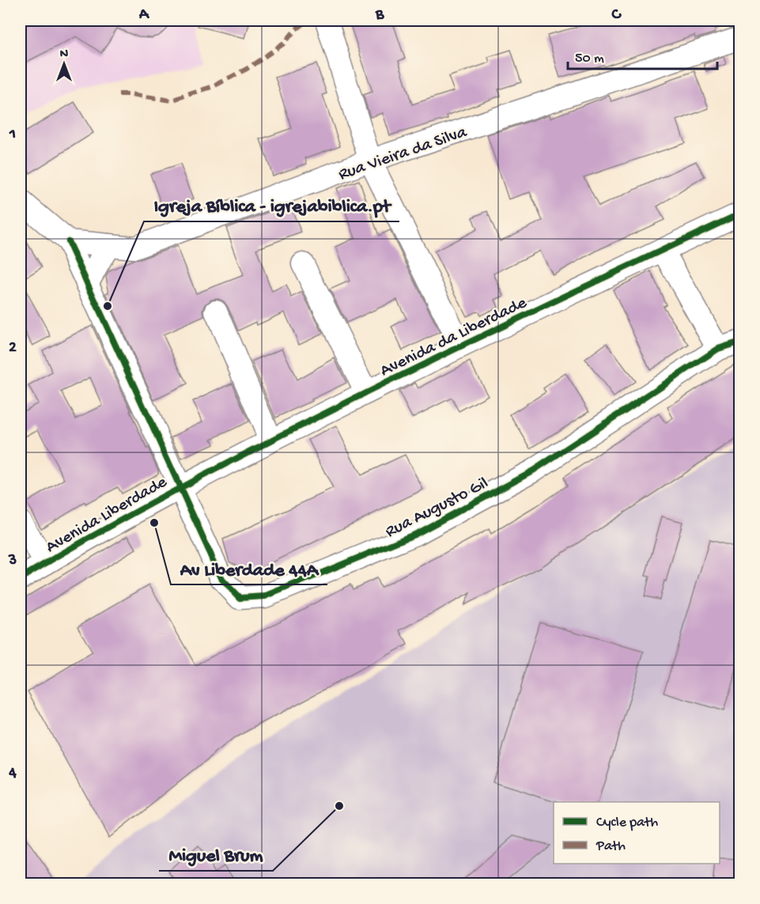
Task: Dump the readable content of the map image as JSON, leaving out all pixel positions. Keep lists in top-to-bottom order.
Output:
{
  "streets": {
    "street": [
      "Rua Vieira da Silva",
      "Avenida da Liberdade",
      "Rua Augusto Gil",
      "Avenida Liberdade"
    ]
  },
  "crossings": [
    ["Rua Vieira da Silva", "Rua Augusto Gil"],
    ["Avenida da Liberdade", "Rua Augusto Gil"],
    ["Avenida da Liberdade", "Avenida Liberdade"],
    ["Rua Augusto Gil", "Avenida Liberdade"]
  ],
  "places": ["Igreja Bíblica - igrejabiblica.pt", "Av Liberdade 44A", "Miguel Brum"],
  "legend": ["Cycle path", "Path"],
  "scale_bar": "50 m",
  "north": "top",
  "grid": {
    "columns": ["A", "B", "C"],
    "rows": [
      "1",
      "2",
      "3",
      "4"
    ]
  }
}
